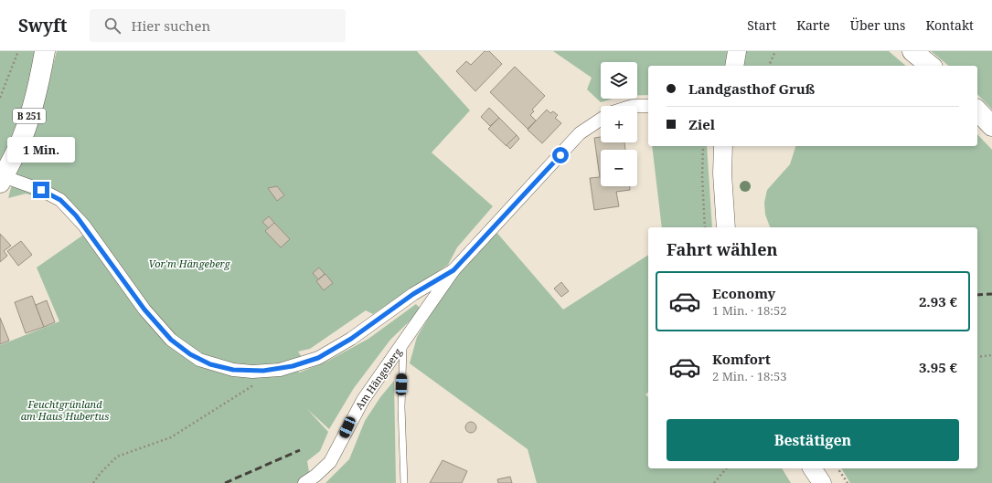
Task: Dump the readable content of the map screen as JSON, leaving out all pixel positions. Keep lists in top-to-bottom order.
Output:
{
  "streets": {
    "main road": ["B 251"],
    "street": ["Am Hängeberg"]
  },
  "parks": ["Vor'm Hängeberg", "Feuchtgrünland am Haus Hubertus"],
  "page": {
    "header": "Swyft",
    "search": "Hier suchen",
    "nav": [
      "Start",
      "Karte",
      "Über uns",
      "Kontakt"
    ],
    "map_buttons": ["+", "−"],
    "banner": ["Landgasthof Gruß", "Ziel"],
    "bubble": "1 Min.",
    "heading": "Fahrt wählen",
    "list": [
      {
        "name": "Economy",
        "note": "1 Min. · 18:52",
        "value": "2.93 €"
      },
      {
        "name": "Komfort",
        "note": "2 Min. · 18:53",
        "value": "3.95 €"
      }
    ],
    "buttons": "Bestätigen"
  }
}
